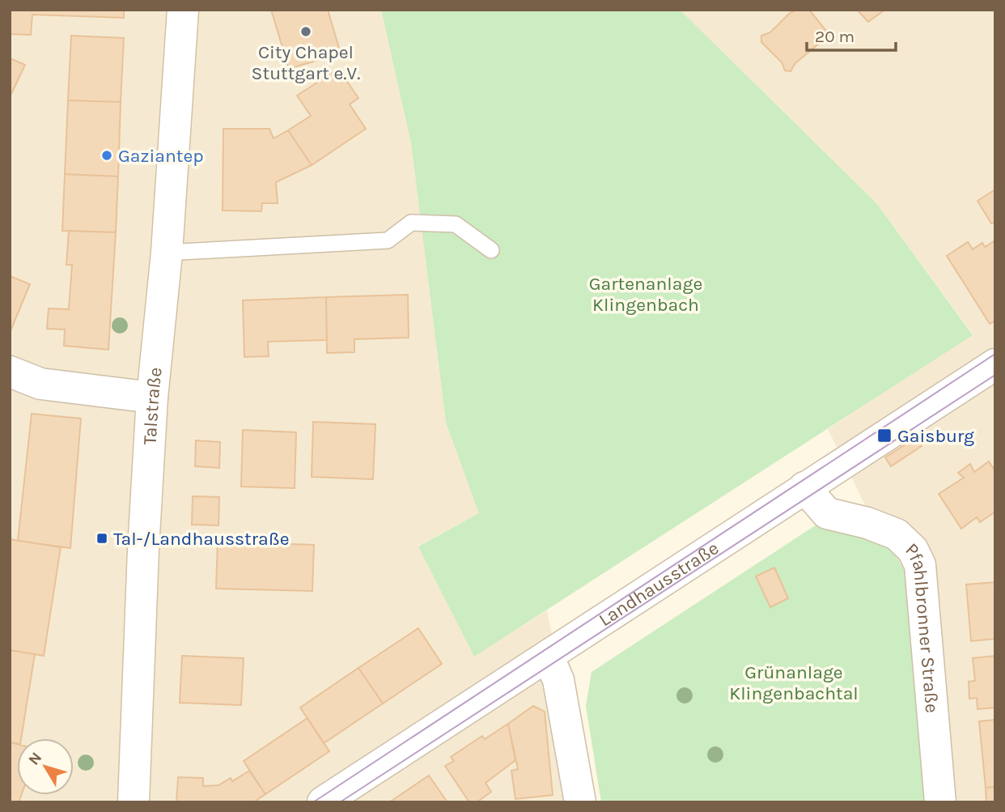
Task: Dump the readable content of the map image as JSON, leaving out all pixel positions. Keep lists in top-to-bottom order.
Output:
{
  "streets": {
    "street": ["Talstraße", "Landhausstraße", "Pfahlbronner Straße"]
  },
  "crossings": [
    ["Landhausstraße", "Pfahlbronner Straße"]
  ],
  "parks": ["Gartenanlage Klingenbach", "Grünanlage Klingenbachtal"],
  "places": {
    "other": ["City Chapel Stuttgart e.V.", "Gaziantep"],
    "transit": ["Gaisburg", "Tal-/Landhausstraße"]
  },
  "scale_bar": "20 m",
  "north": "top left"
}
